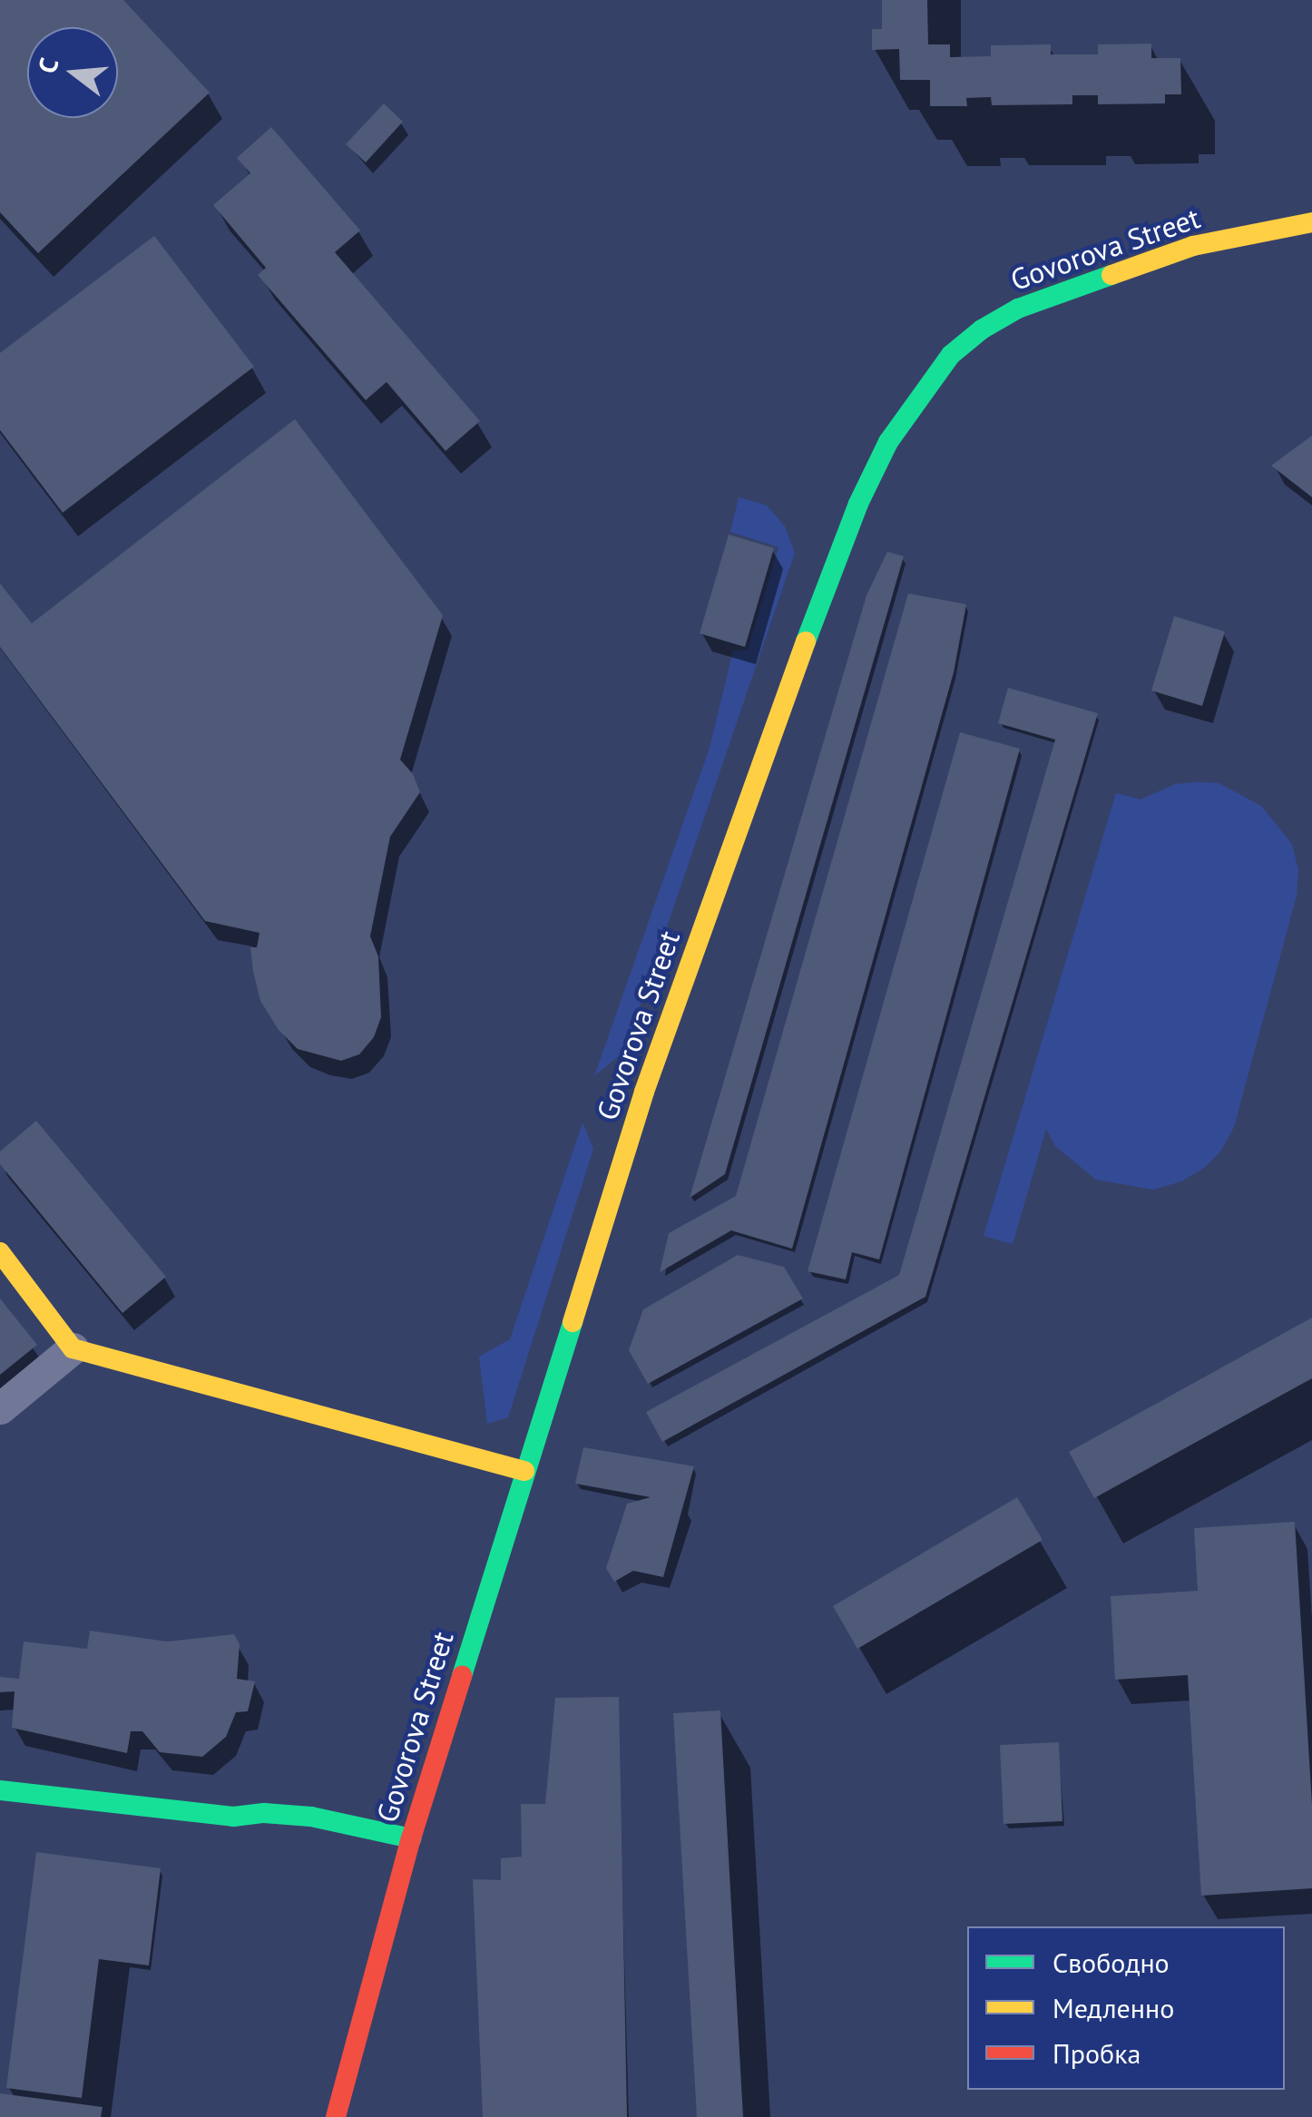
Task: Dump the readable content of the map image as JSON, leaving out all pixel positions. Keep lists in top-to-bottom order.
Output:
{
  "streets": {
    "main road": ["Govorova Street"]
  },
  "legend": ["Свободно", "Медленно", "Пробка"],
  "north": "left"
}
